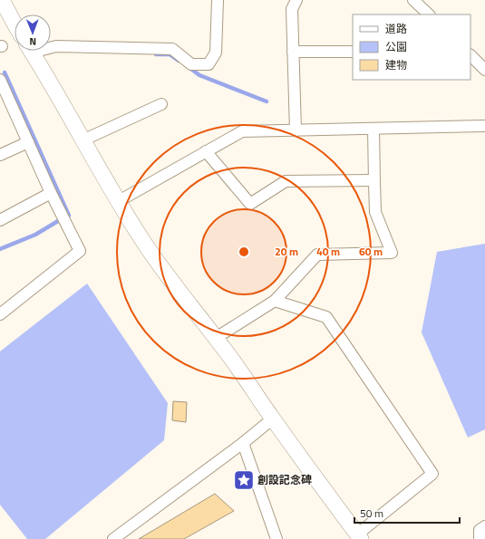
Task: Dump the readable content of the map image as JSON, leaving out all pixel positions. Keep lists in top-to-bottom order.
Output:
{
  "places": {
    "place": ["創設記念碑"]
  },
  "legend": ["道路", "公園", "建物"],
  "scale_bar": "50 m",
  "north": "bottom",
  "rings": ["20 m", "40 m", "60 m"]
}
